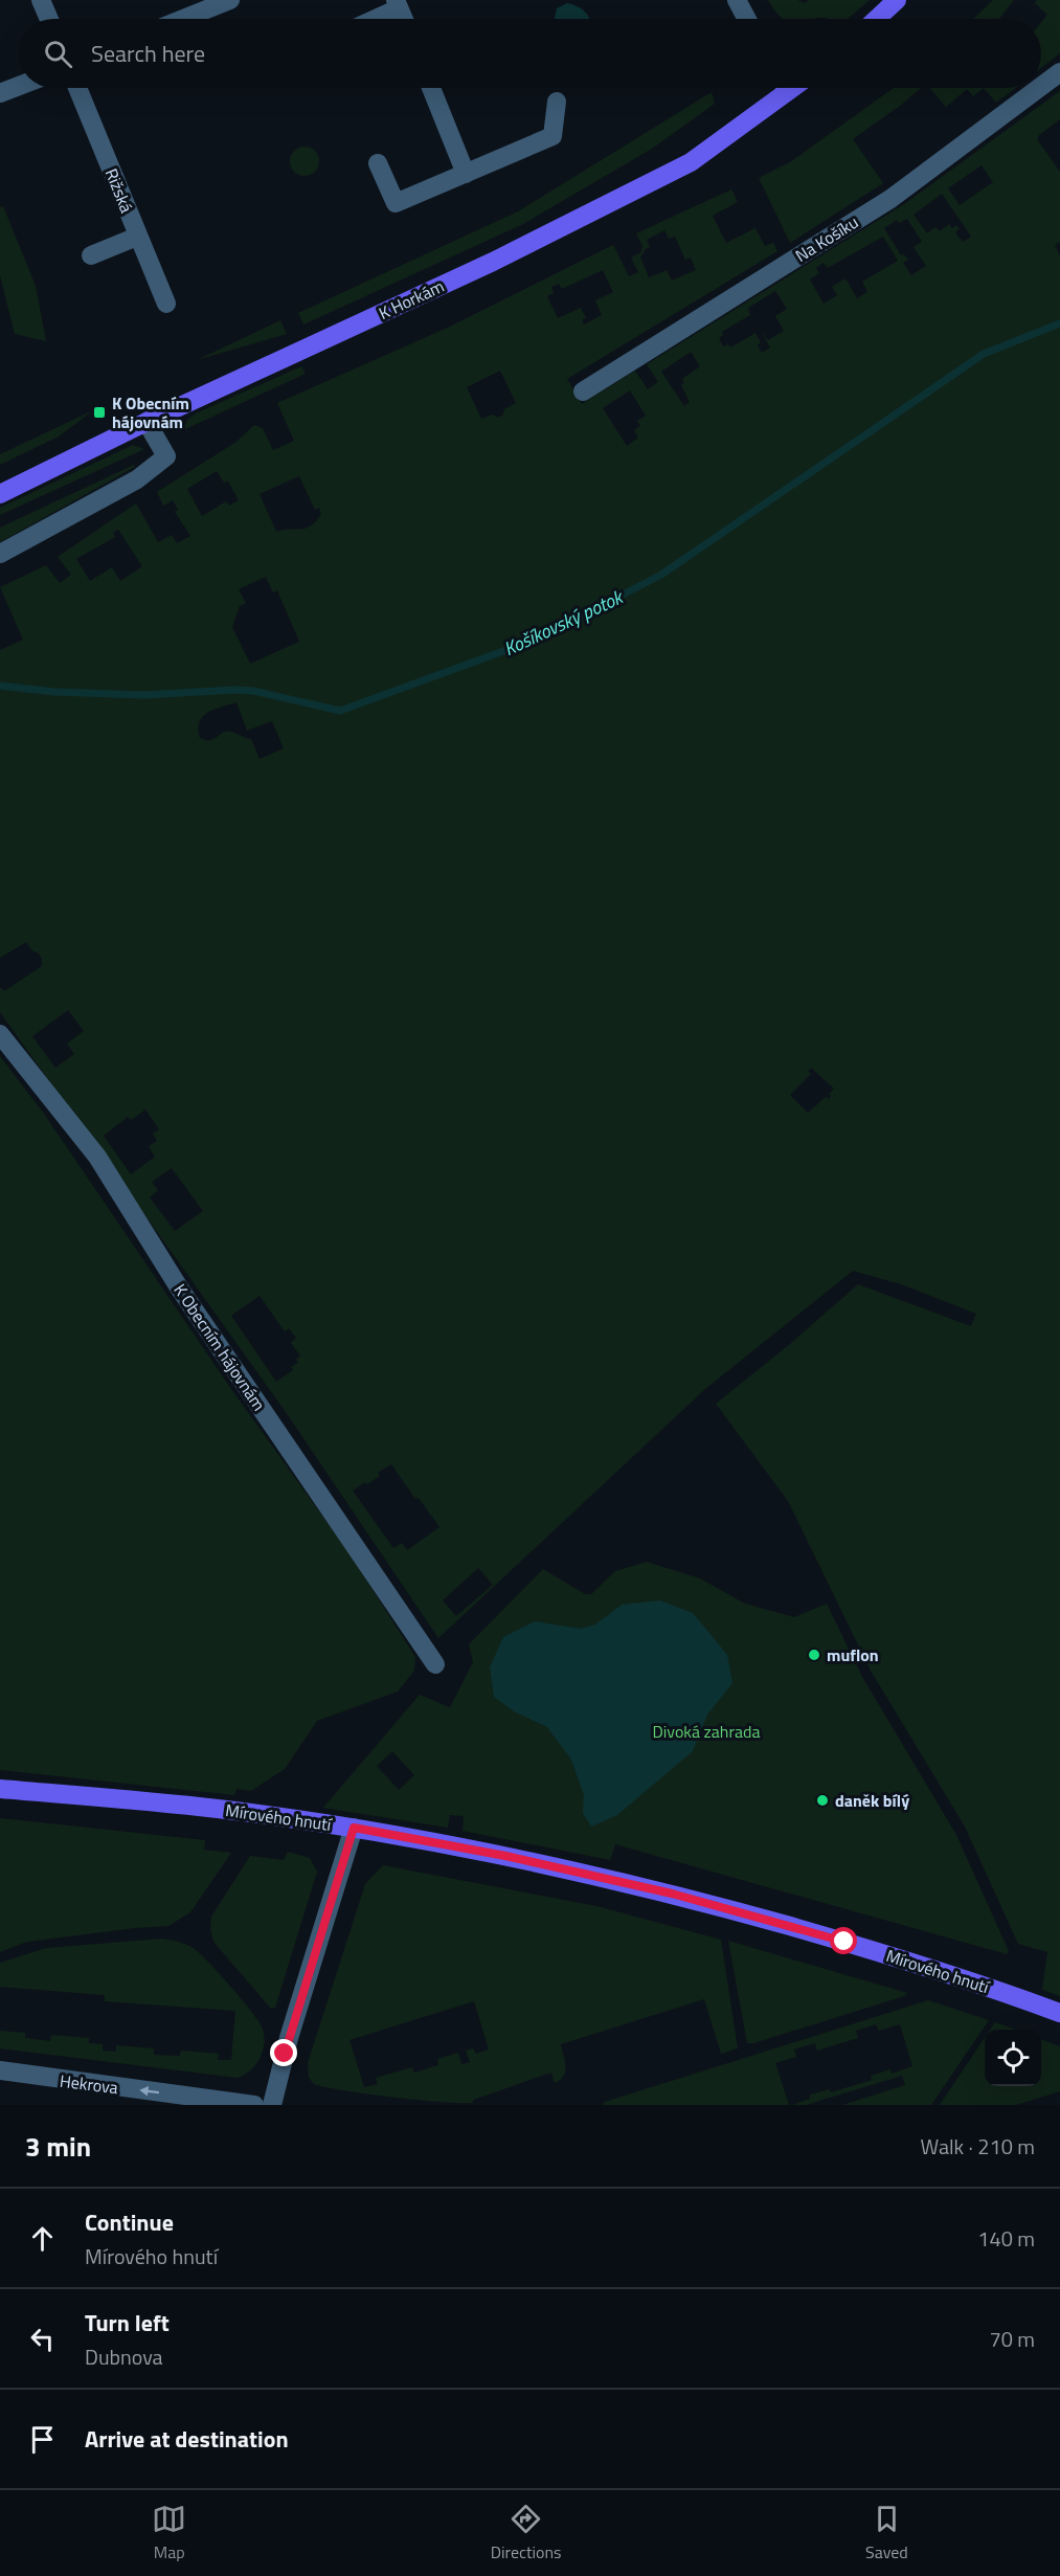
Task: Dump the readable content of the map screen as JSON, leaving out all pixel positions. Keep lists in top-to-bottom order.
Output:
{
  "streets": {
    "main road": ["K Horkám", "Mírového hnutí"],
    "street": [
      "Rižská",
      "Na Košíku",
      "K Obecním hájovnám",
      "Hekrova"
    ]
  },
  "one_way": ["Hekrova"],
  "water": ["Košíkovský potok"],
  "parks": ["Divoká zahrada"],
  "places": {
    "transit": ["K Obecním hájovnám"],
    "other": ["muflon", "daněk bílý"]
  },
  "page": {
    "search": "Search here",
    "heading": ["3 min", "Walk · 210 m"],
    "list": [
      ["Continue", "Mírového hnutí", "140 m"],
      ["Turn left", "Dubnova", "70 m"],
      "Arrive at destination"
    ],
    "nav": ["Map", "Directions", "Saved"]
  }
}
